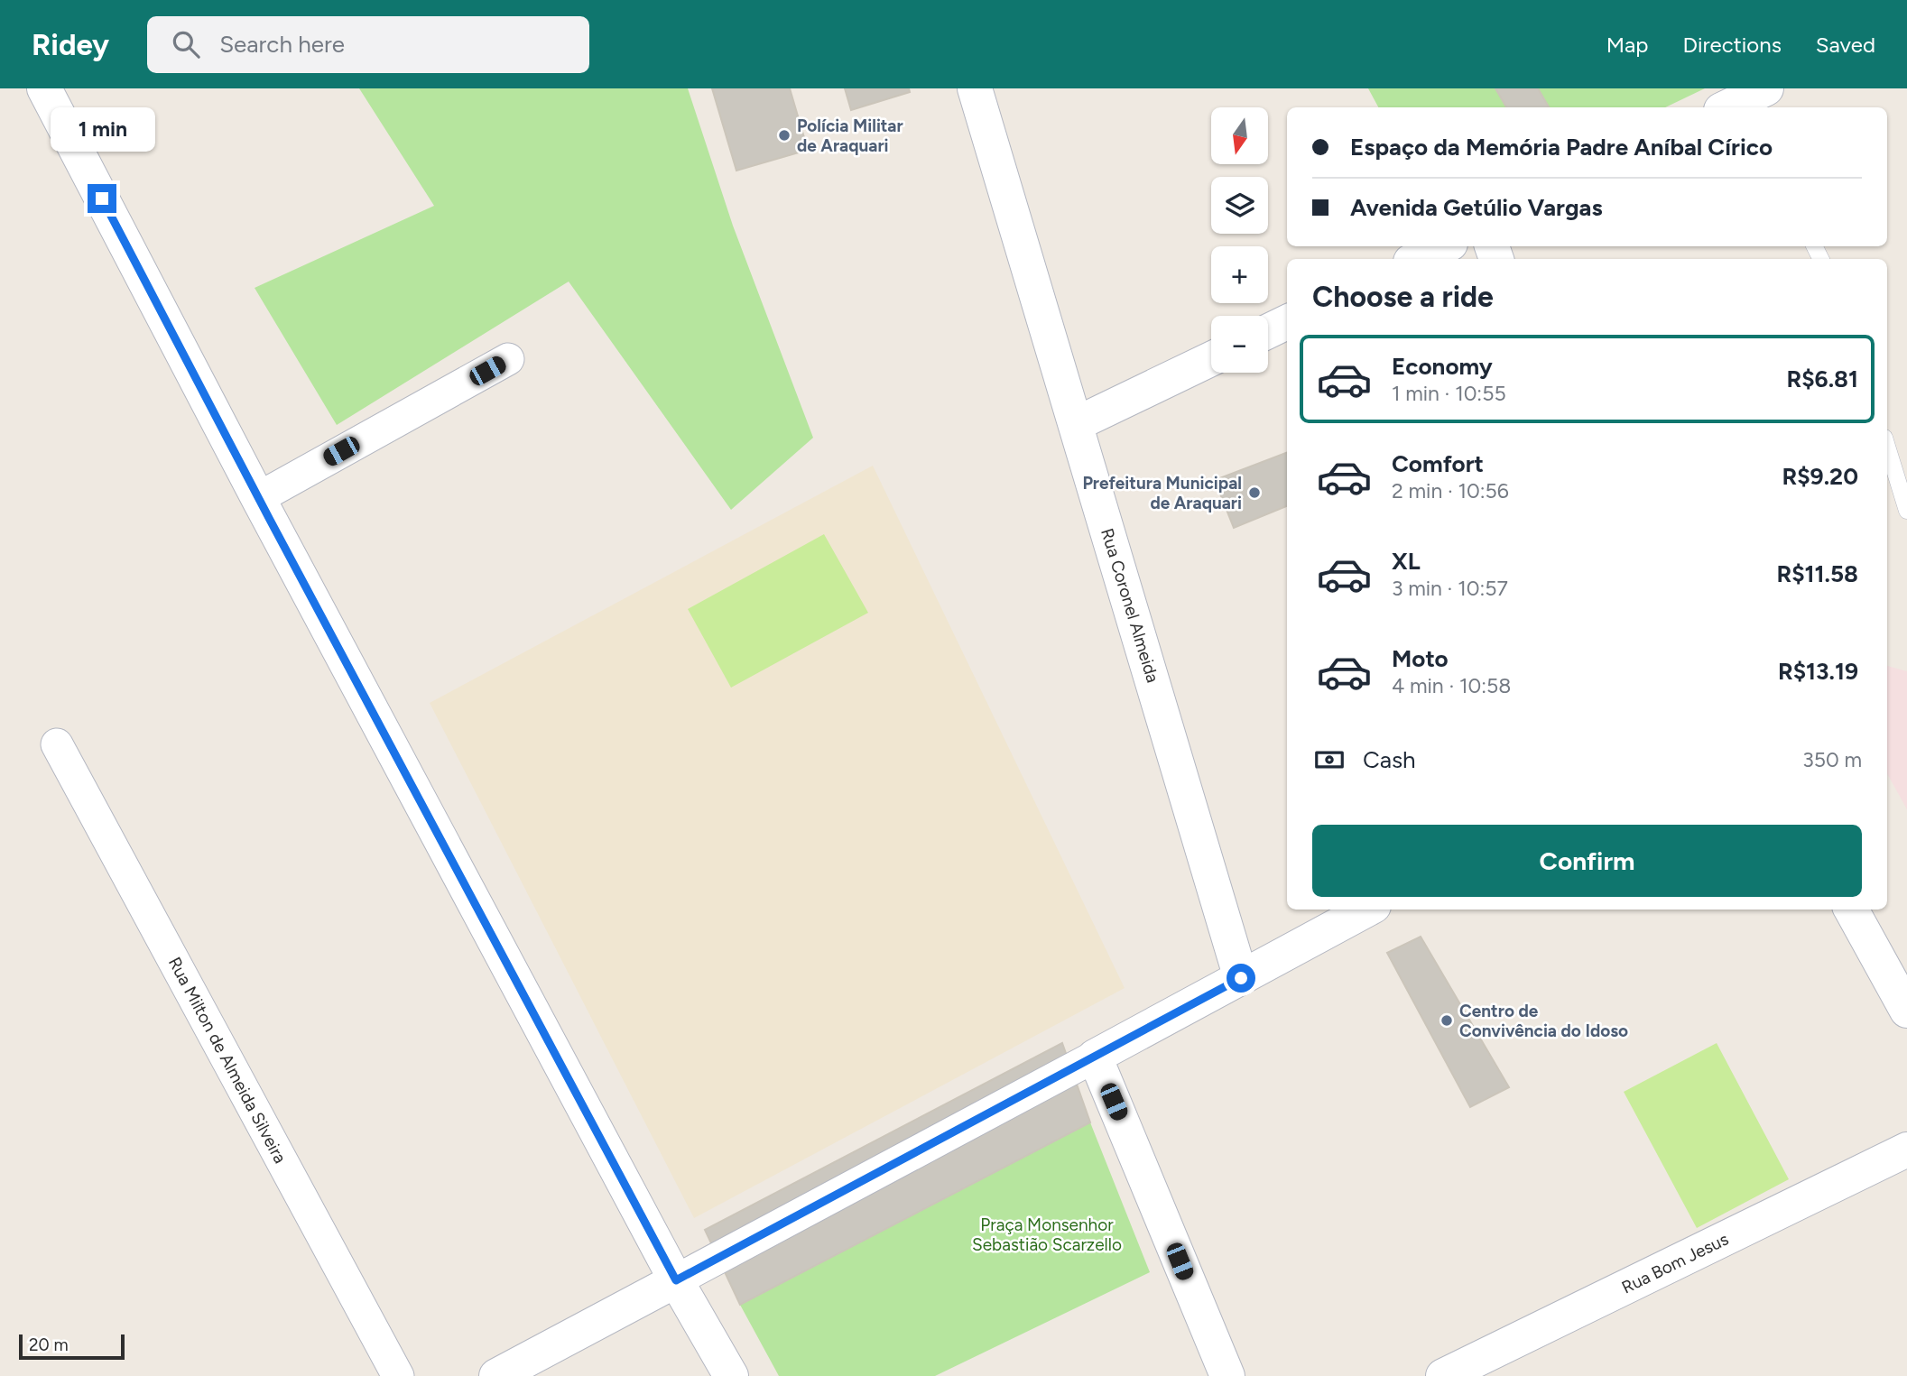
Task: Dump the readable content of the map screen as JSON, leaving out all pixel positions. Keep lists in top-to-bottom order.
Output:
{
  "streets": {
    "main road": ["Rua Coronel Almeida", "Rua Bom Jesus"],
    "street": ["Rua Milton de Almeida Silveira"]
  },
  "parks": ["Praça Monsenhor Sebastião Scarzello"],
  "places": ["Polícia Militar de Araquari", "Prefeitura Municipal de Araquari", "Centro de Convivência do Idoso"],
  "scale_bar": "20 m",
  "north": "bottom",
  "page": {
    "header": "Ridey",
    "search": "Search here",
    "nav": ["Map", "Directions", "Saved"],
    "map_buttons": ["+", "−"],
    "bubble": "1 min",
    "banner": ["Espaço da Memória Padre Aníbal Círico", "Avenida Getúlio Vargas"],
    "heading": "Choose a ride",
    "list": [
      {
        "name": "Economy",
        "note": "1 min · 10:55",
        "value": "R$6.81"
      },
      {
        "name": "Comfort",
        "note": "2 min · 10:56",
        "value": "R$9.20"
      },
      {
        "name": "XL",
        "note": "3 min · 10:57",
        "value": "R$11.58"
      },
      {
        "name": "Moto",
        "note": "4 min · 10:58",
        "value": "R$13.19"
      }
    ],
    "pay": ["Cash", "350 m"],
    "buttons": "Confirm",
    "scale": "20 m"
  }
}
